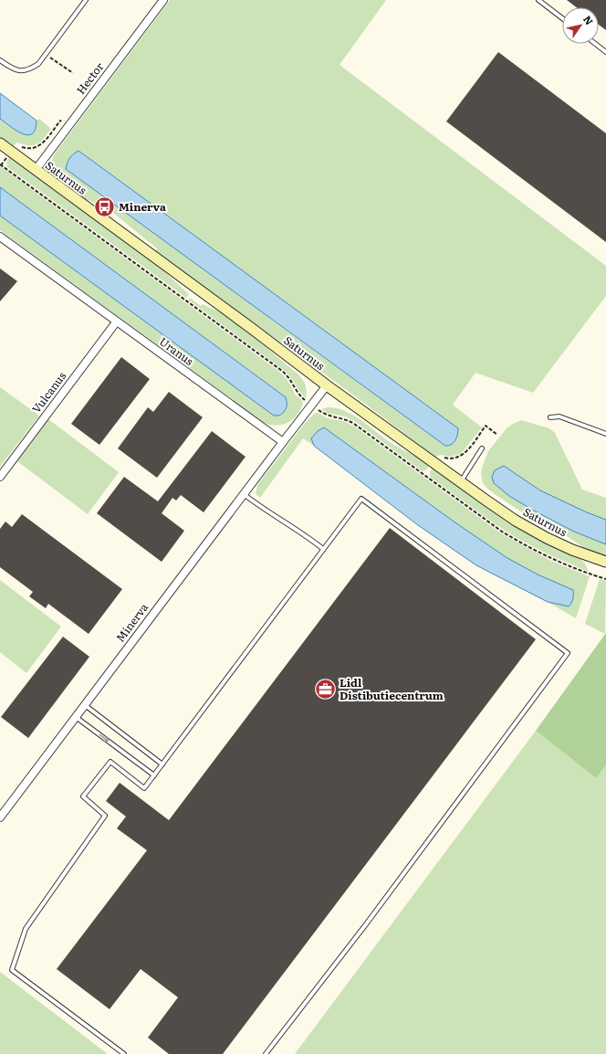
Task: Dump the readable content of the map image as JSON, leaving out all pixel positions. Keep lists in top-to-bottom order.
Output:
{
  "streets": {
    "main road": ["Saturnus"],
    "street": [
      "Hector",
      "Uranus",
      "Vulcanus",
      "Minerva"
    ]
  },
  "crossings": [
    ["Hector", "Saturnus"],
    ["Uranus", "Vulcanus"],
    ["Uranus", "Minerva"]
  ],
  "places": {
    "bus stop": ["Minerva"],
    "office": ["Lidl Distibutiecentrum"]
  },
  "north": "top right"
}
